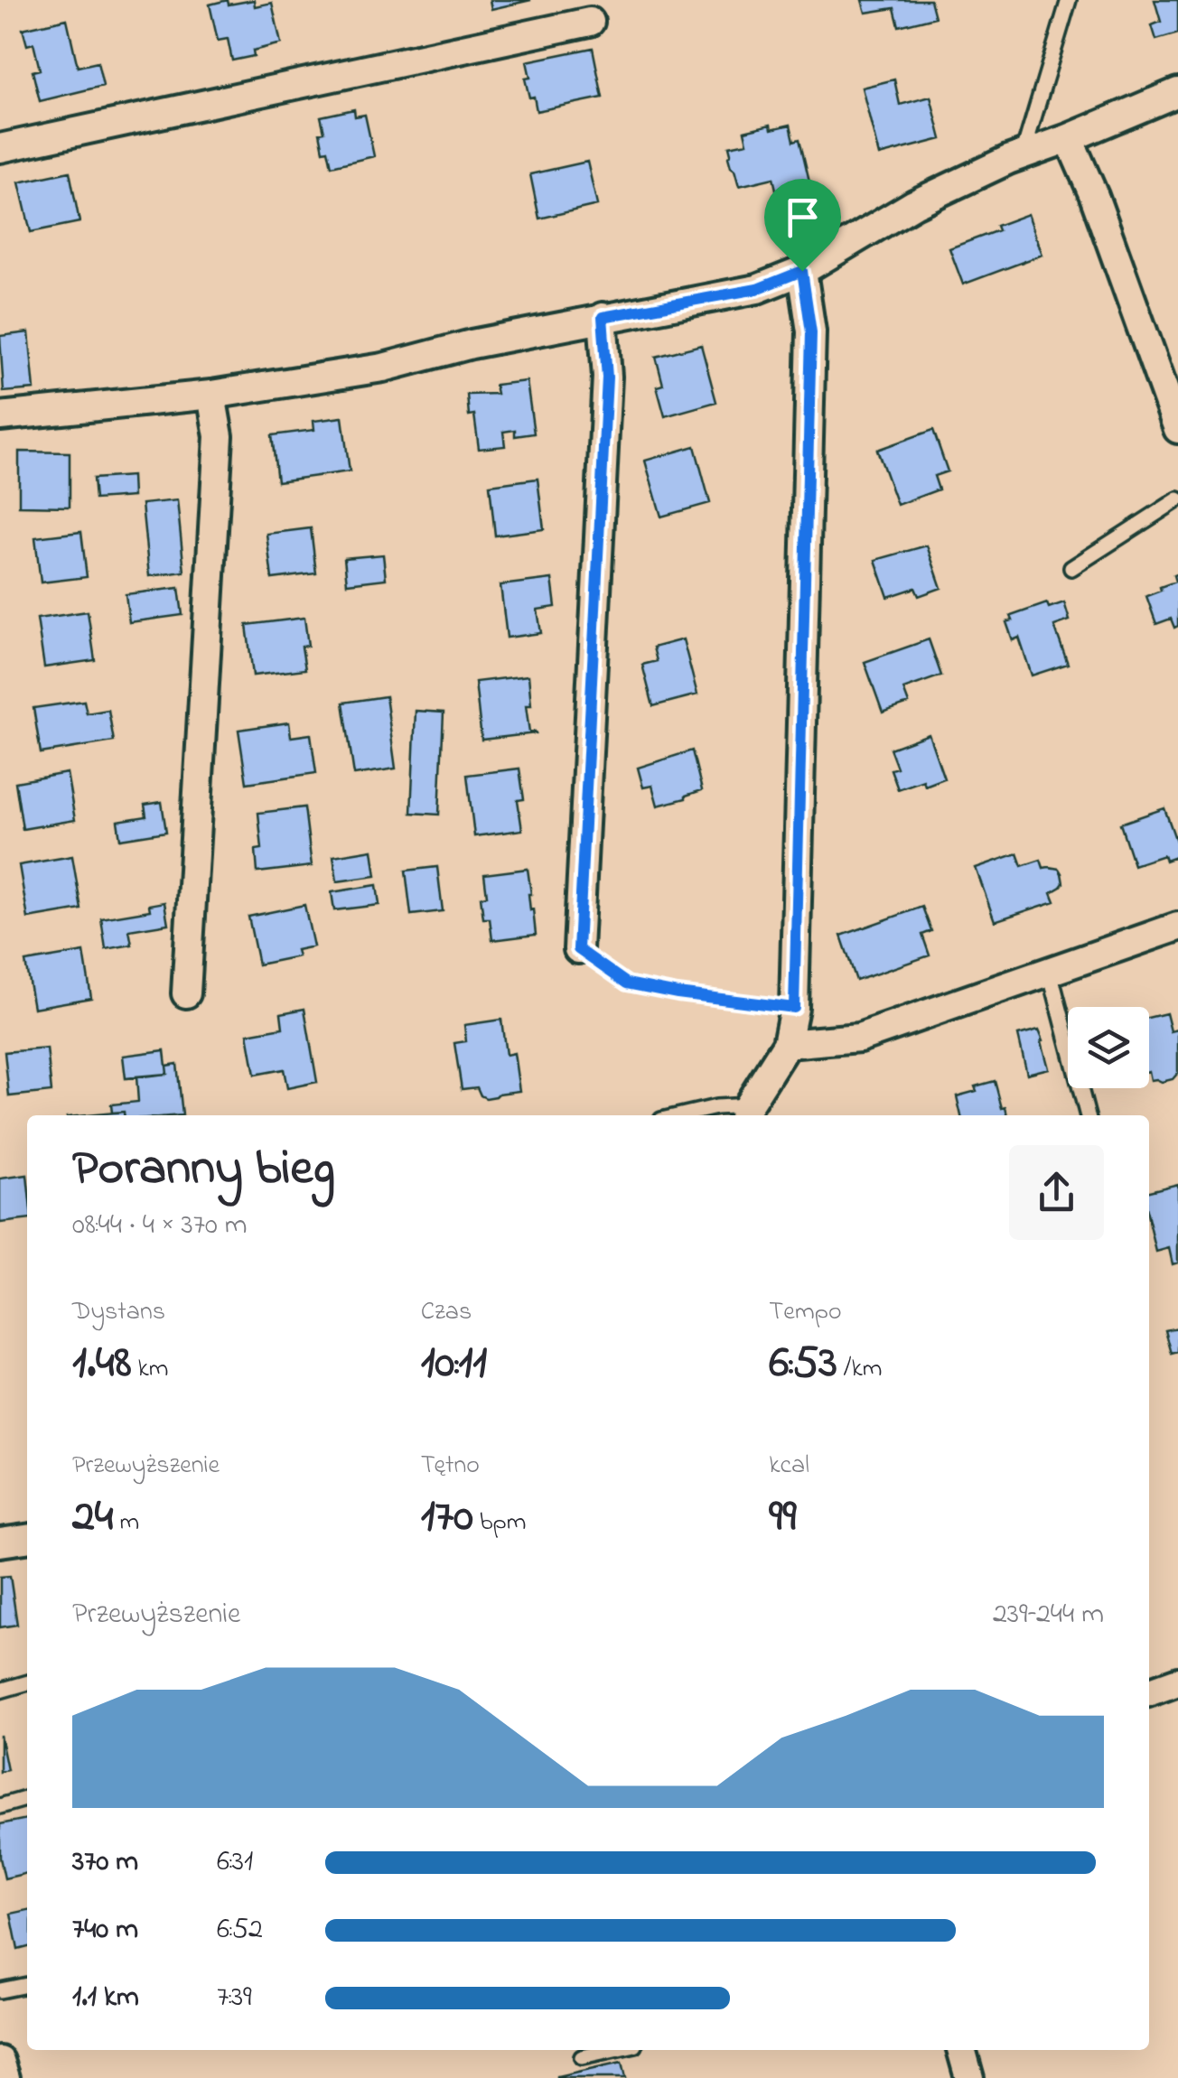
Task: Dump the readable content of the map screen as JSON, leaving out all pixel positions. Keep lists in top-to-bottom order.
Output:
{
  "page": {
    "heading": ["Poranny bieg", "08:44 · 4 × 370 m"],
    "stats": [
      ["Dystans", "1.48 km"],
      ["Czas", "10:11"],
      ["Tempo", "6:53 /km"],
      ["Przewyższenie", "24 m"],
      ["Tętno", "170 bpm"],
      ["kcal", "99"]
    ],
    "chart": ["Przewyższenie", "239–244 m"],
    "list": [
      {
        "name": "370 m",
        "note": "6:31"
      },
      {
        "name": "740 m",
        "note": "6:52"
      },
      {
        "name": "1.1 km",
        "note": "7:39"
      }
    ]
  }
}
